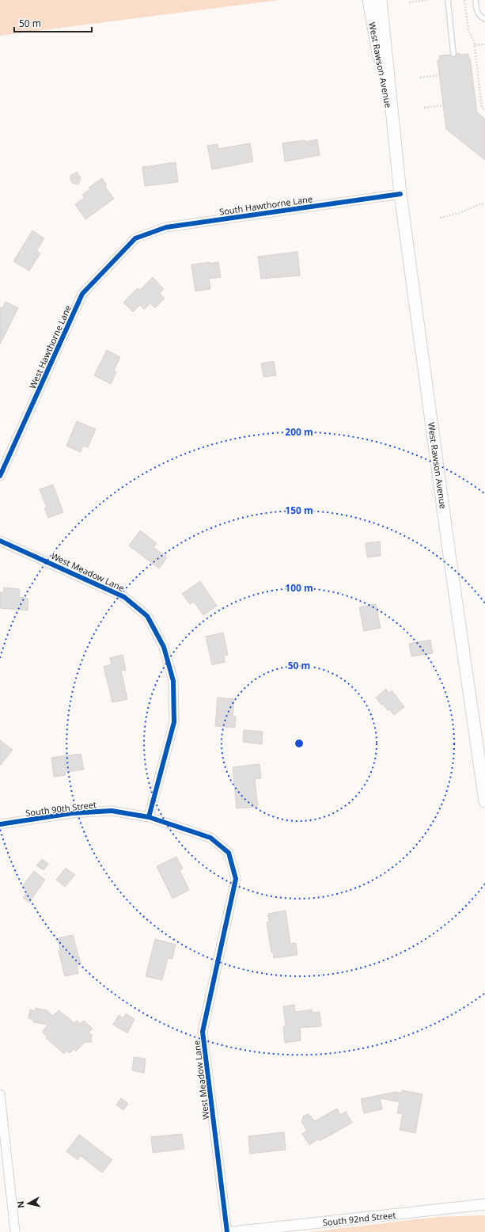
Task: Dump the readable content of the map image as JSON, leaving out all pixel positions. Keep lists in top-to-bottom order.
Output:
{
  "streets": {
    "main road": ["West Rawson Avenue"],
    "street": [
      "South Hawthorne Lane",
      "West Hawthorne Lane",
      "West Meadow Lane",
      "South 90th Street",
      "South 92nd Street"
    ]
  },
  "crossings": [
    ["West Rawson Avenue", "South Hawthorne Lane"],
    ["South Hawthorne Lane", "West Hawthorne Lane"],
    ["West Meadow Lane", "South 90th Street"]
  ],
  "scale_bar": "50 m",
  "north": "left",
  "rings": [
    "200 m",
    "150 m",
    "100 m",
    "50 m"
  ]
}
